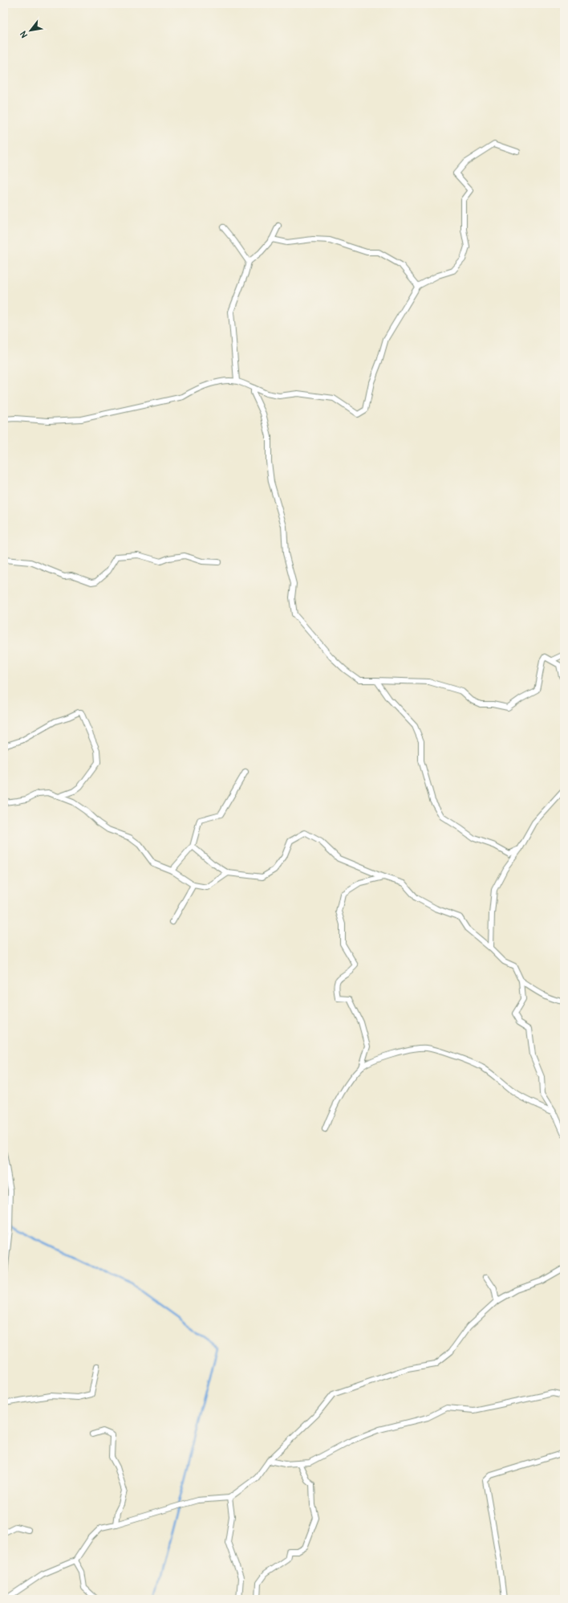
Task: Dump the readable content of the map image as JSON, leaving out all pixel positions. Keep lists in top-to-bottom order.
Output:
{
  "north": "bottom left"
}
